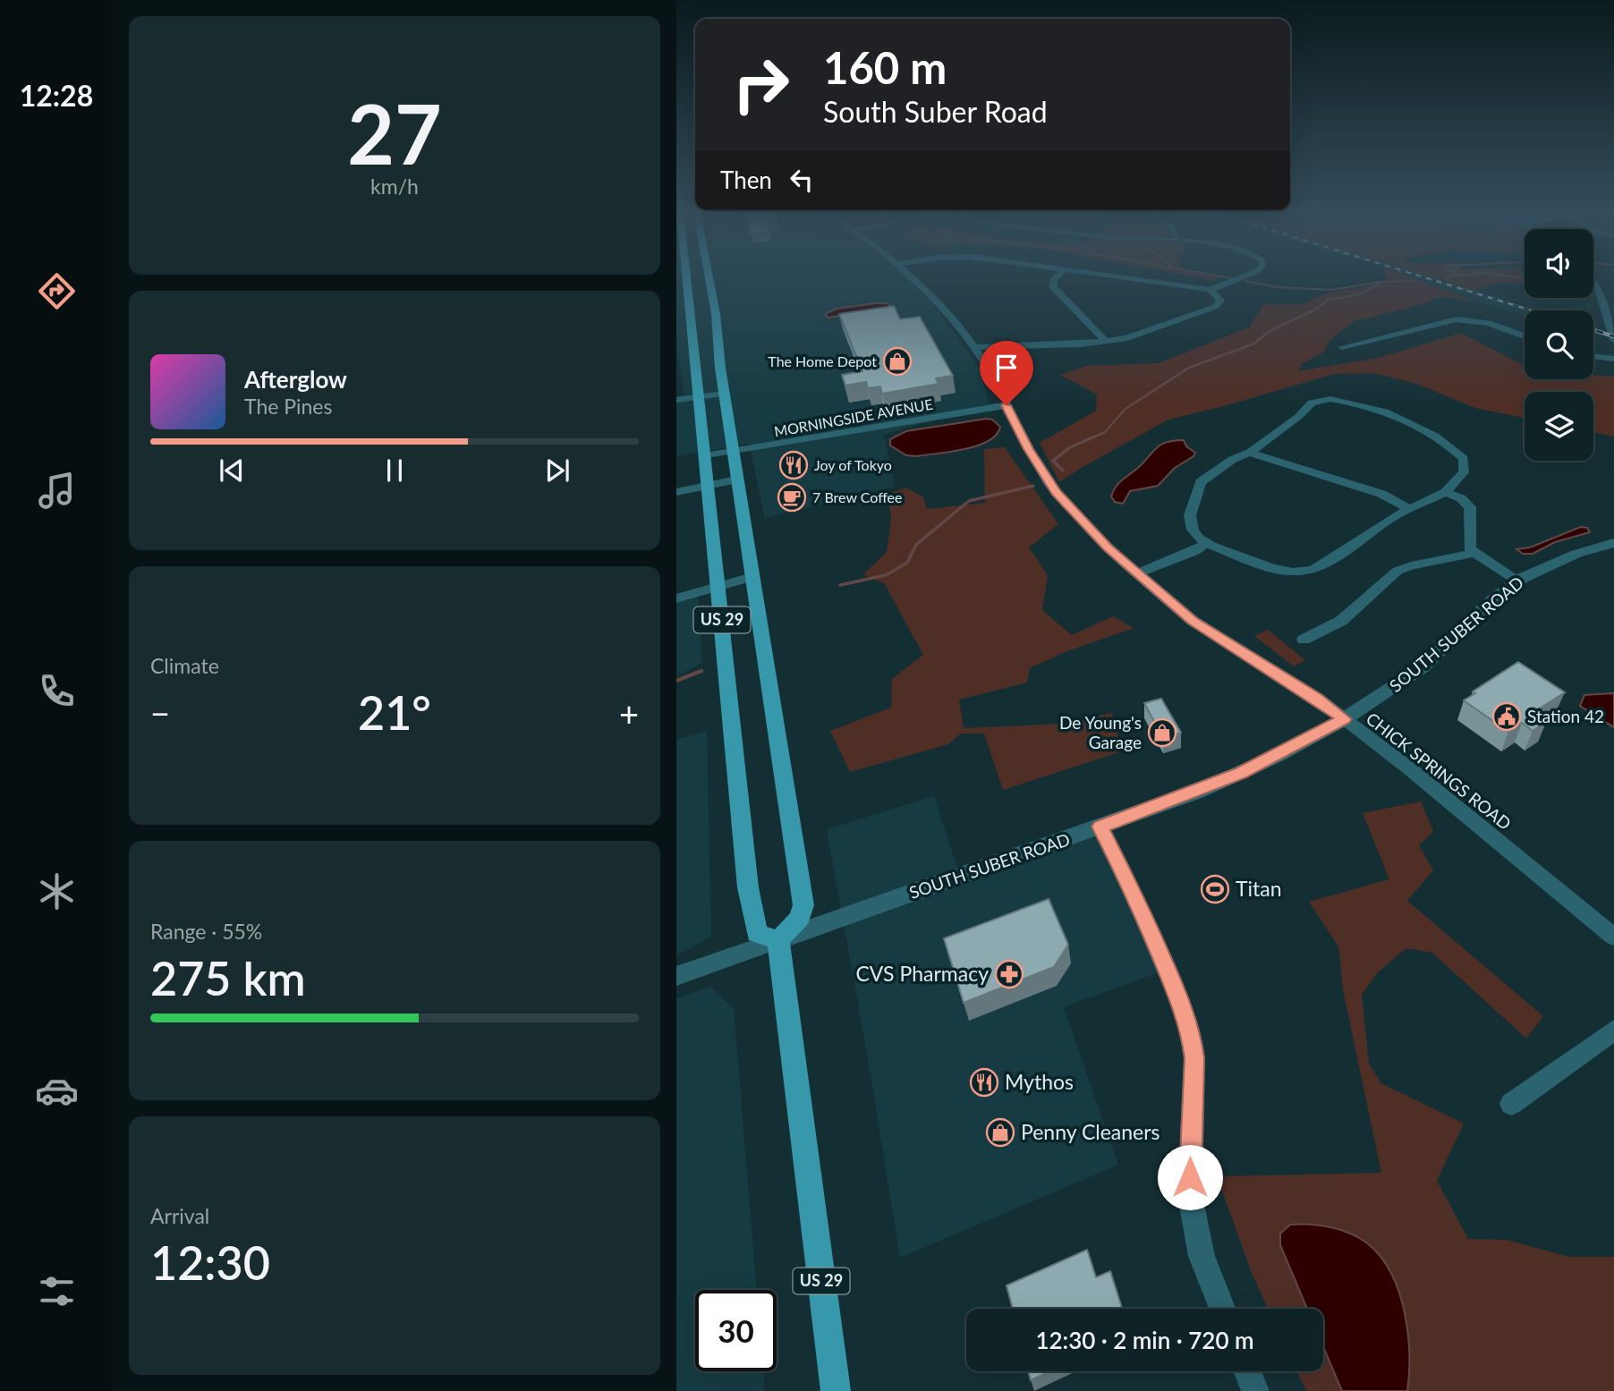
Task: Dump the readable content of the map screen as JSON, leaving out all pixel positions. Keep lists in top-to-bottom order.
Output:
{
  "streets": {
    "main road": ["US 29"],
    "street": ["MORNINGSIDE AVENUE", "SOUTH SUBER ROAD", "CHICK SPRINGS ROAD"]
  },
  "crossings": [
    ["MORNINGSIDE AVENUE", "US 29"],
    ["MORNINGSIDE AVENUE", "CHICK SPRINGS ROAD"],
    ["US 29", "SOUTH SUBER ROAD"],
    ["SOUTH SUBER ROAD", "CHICK SPRINGS ROAD"]
  ],
  "places": {
    "shop": ["The Home Depot", "De Young's Garage", "Penny Cleaners"],
    "restaurant": ["Joy of Tokyo", "Mythos"],
    "cafe": ["7 Brew Coffee"],
    "public building": ["Station 42"],
    "sports": ["Titan"],
    "pharmacy": ["CVS Pharmacy"]
  },
  "page": {
    "tabs": "12:28",
    "tile": [
      ["27", "km/h"],
      "Climate",
      ["Range · 55%", "275 km"],
      ["Arrival", "12:30"]
    ],
    "turn": ["160 m", "South Suber Road"],
    "then": "Then",
    "song": ["Afterglow", "The Pines"],
    "heat": ["−", "21°", "+"],
    "limit": "30",
    "trip": "12:30 · 2 min · 720 m"
  }
}
